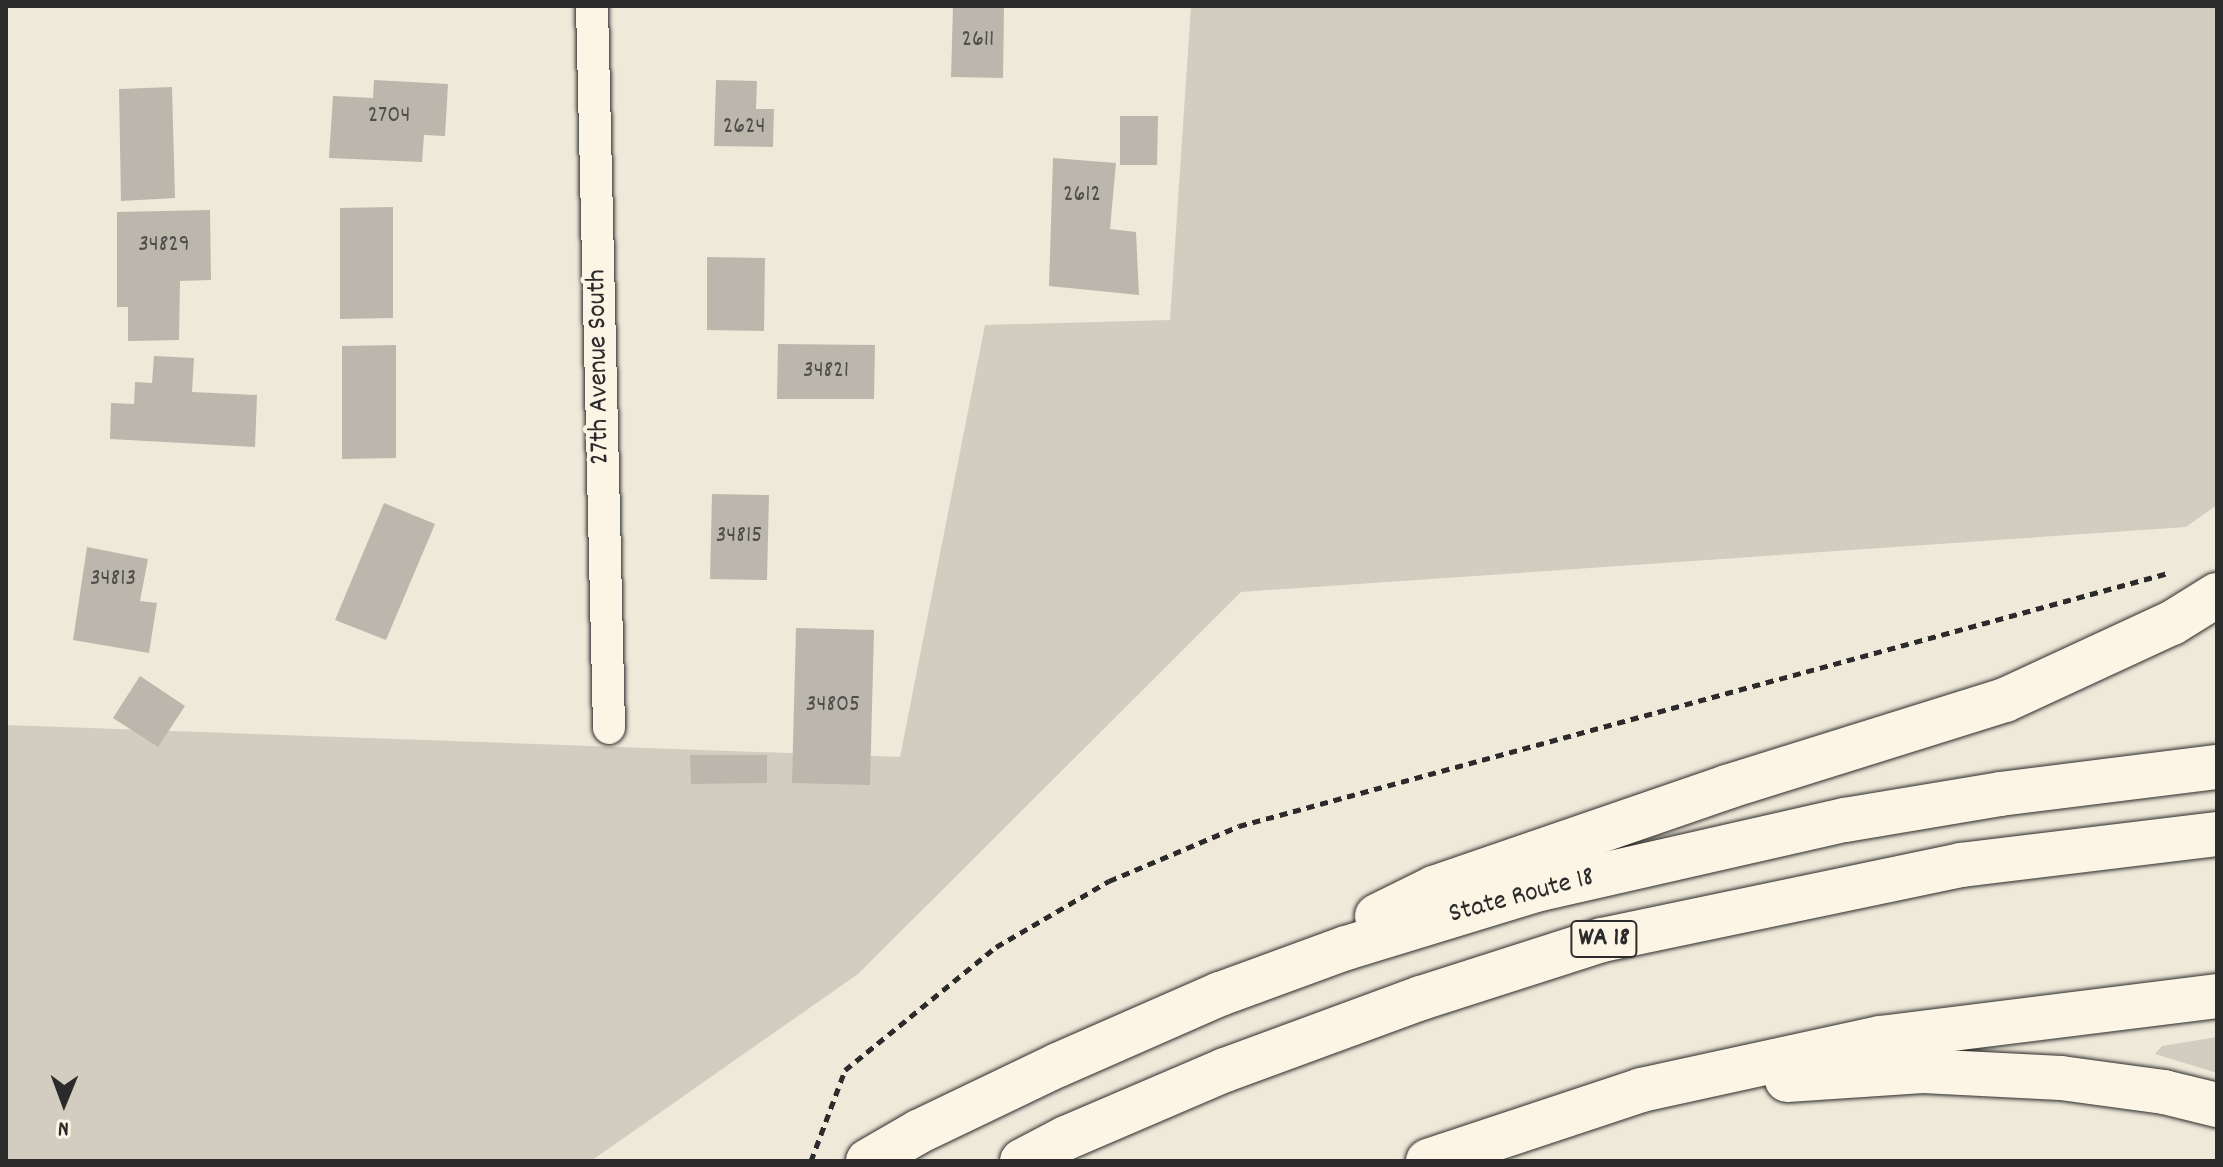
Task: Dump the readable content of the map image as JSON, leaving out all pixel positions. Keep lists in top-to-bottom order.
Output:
{
  "streets": {
    "highway": ["State Route 18", "WA 18"],
    "street": ["27th Avenue South"]
  },
  "house_numbers": [
    "2611",
    "2704",
    "2624",
    "2612",
    "34829",
    "34821",
    "34815",
    "34813",
    "34805"
  ],
  "north": "bottom"
}
